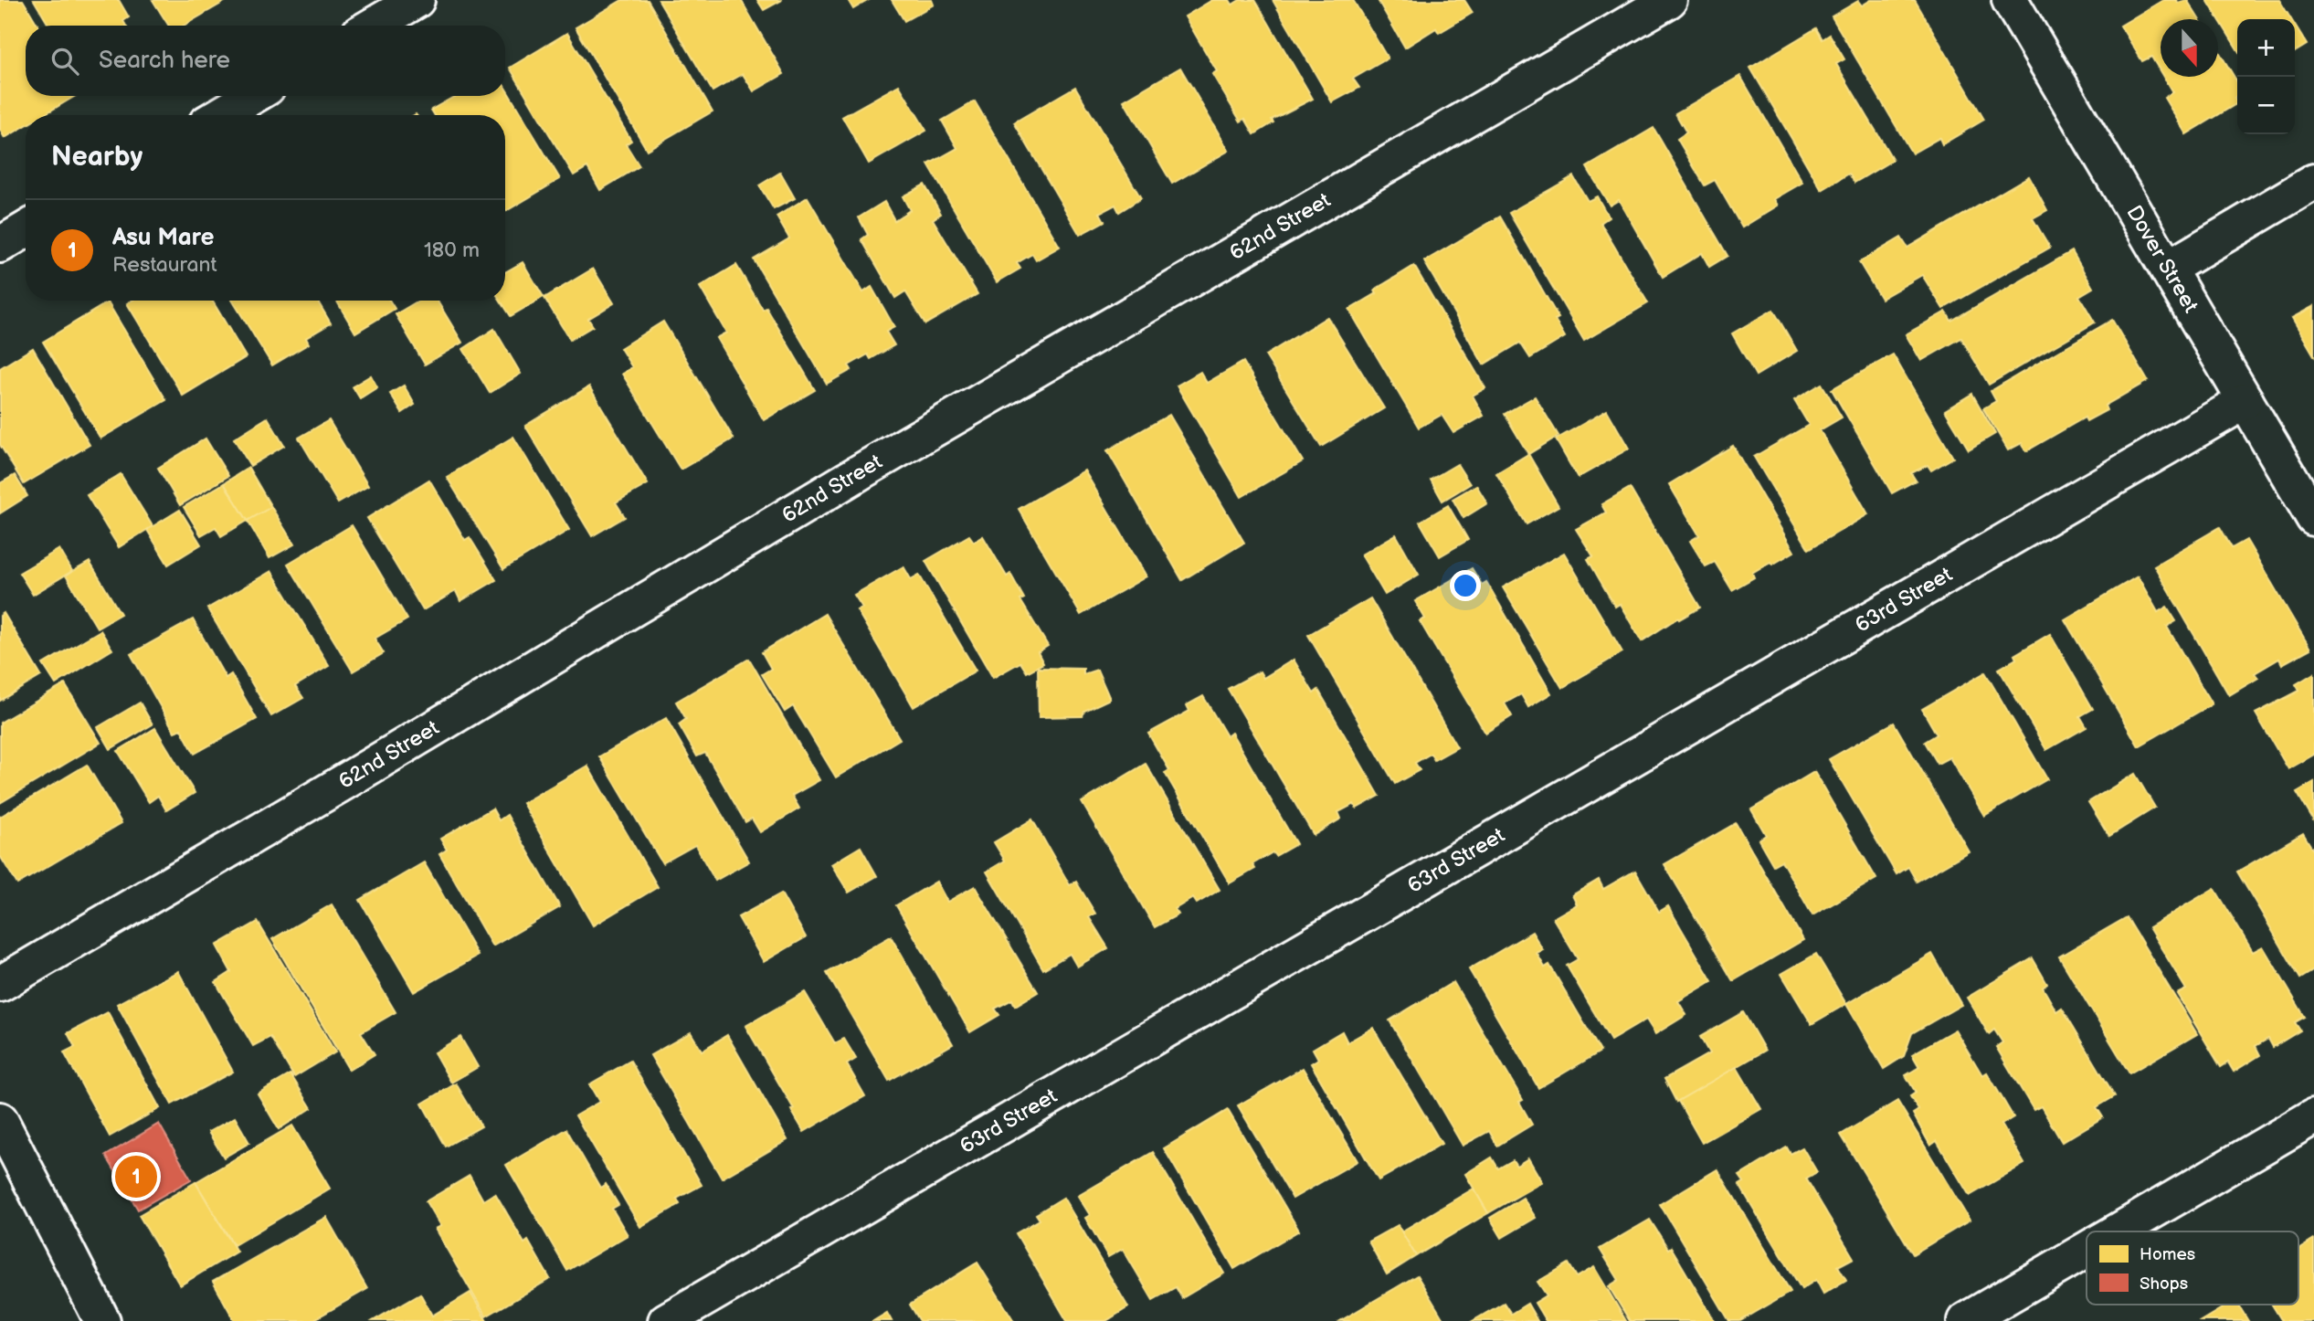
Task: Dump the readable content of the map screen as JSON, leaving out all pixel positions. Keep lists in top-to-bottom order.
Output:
{
  "streets": {
    "street": ["62nd Street", "Dover Street", "63rd Street"]
  },
  "crossings": [
    ["Dover Street", "63rd Street"]
  ],
  "legend": ["Homes", "Shops"],
  "north": "bottom",
  "page": {
    "map_buttons": ["+", "−"],
    "search": "Search here",
    "heading": "Nearby",
    "list": [
      {
        "mark": "1",
        "name": "Asu Mare",
        "note": "Restaurant",
        "value": "180 m"
      }
    ],
    "pins": "1"
  }
}
